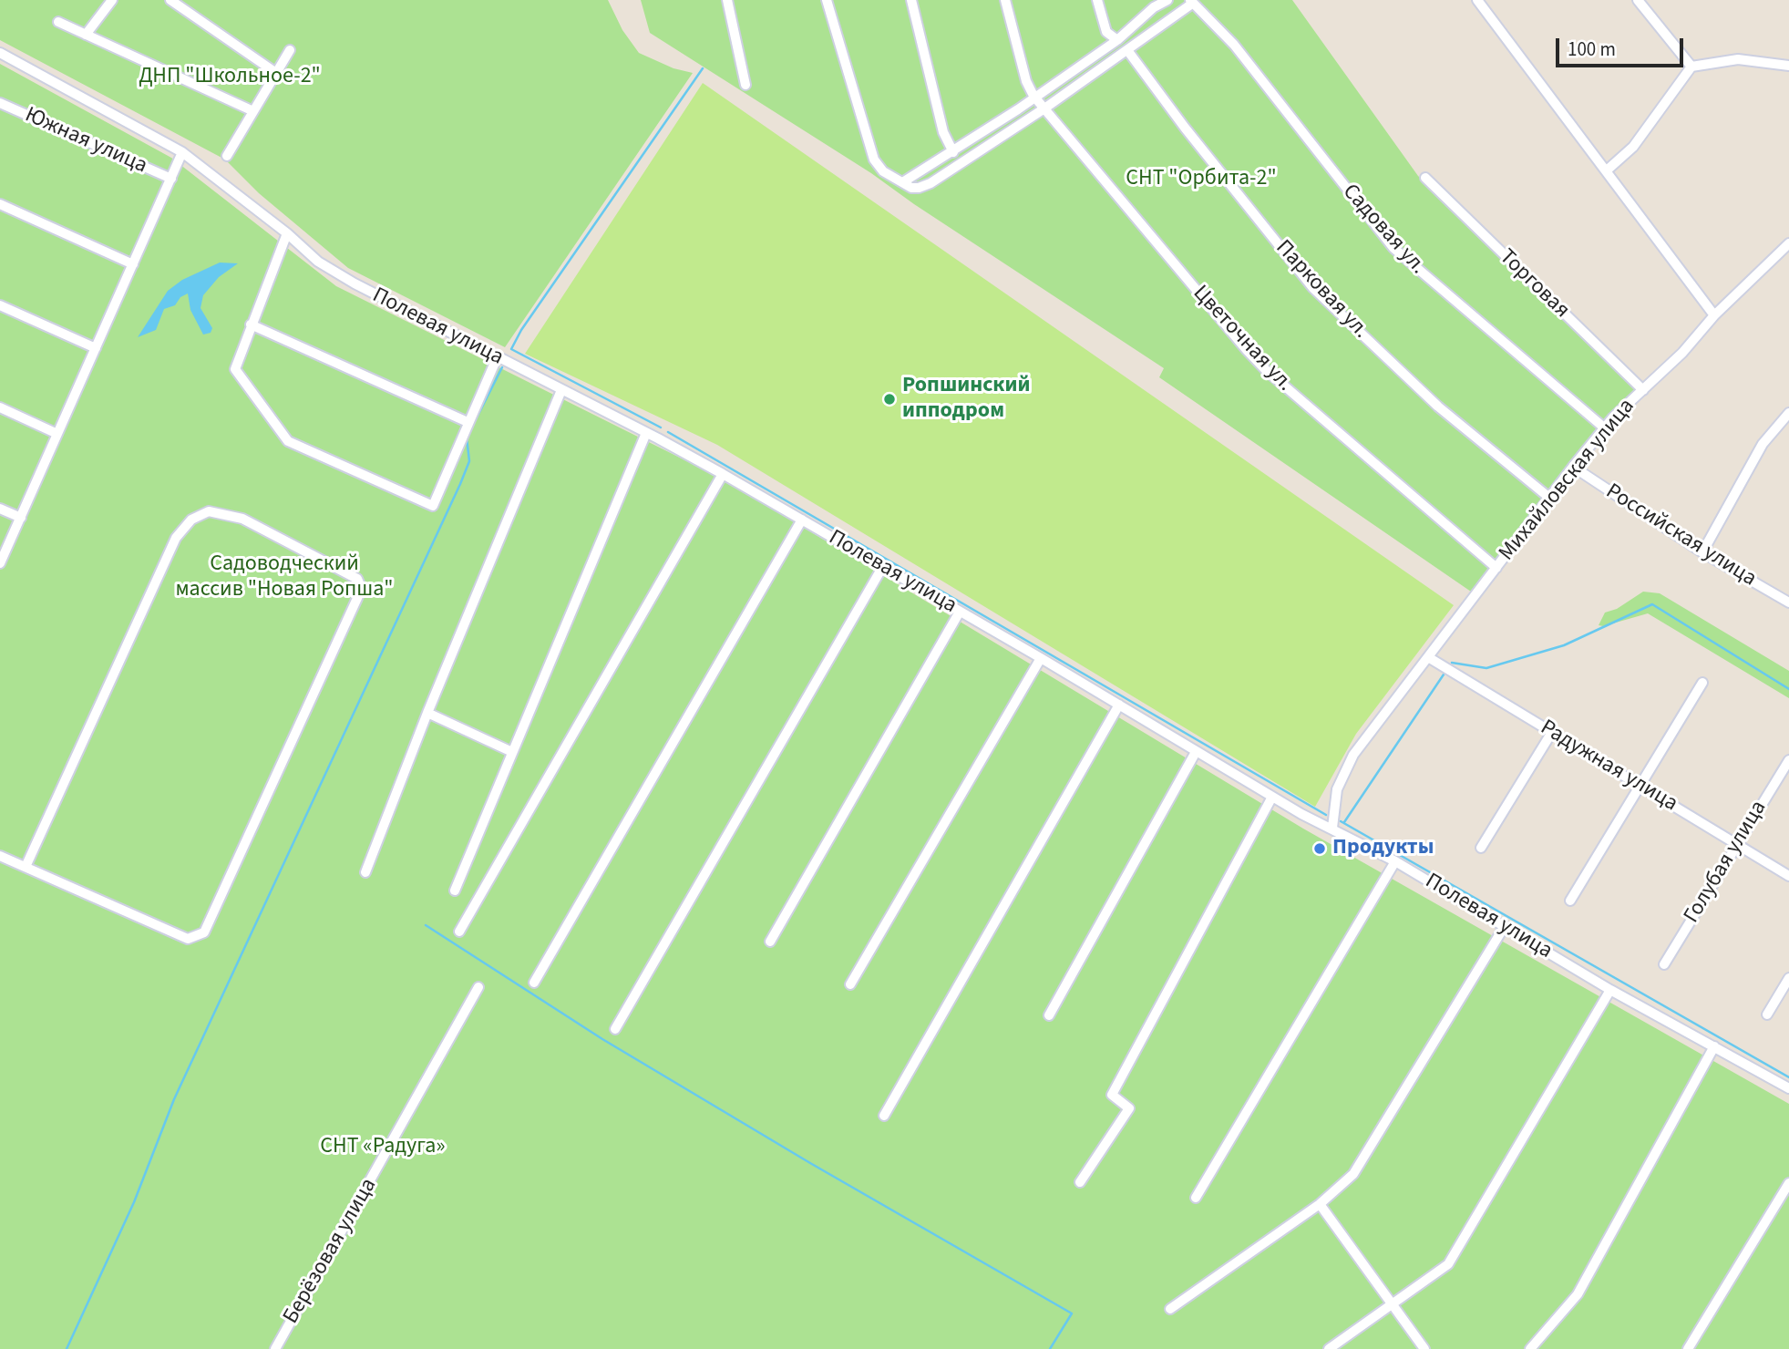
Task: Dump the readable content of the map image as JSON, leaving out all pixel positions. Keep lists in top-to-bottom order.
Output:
{
  "streets": {
    "street": [
      "Южная улица",
      "Садовая ул.",
      "Торговая",
      "Парковая ул.",
      "Полевая улица",
      "Цветочная ул.",
      "Михайловская улица",
      "Российская улица",
      "Радужная улица",
      "Голубая улица",
      "Берёзовая улица"
    ]
  },
  "crossings": [
    ["Садовая ул.", "Михайловская улица"],
    ["Торговая", "Михайловская улица"],
    ["Парковая ул.", "Михайловская улица"],
    ["Полевая улица", "Михайловская улица"],
    ["Цветочная ул.", "Михайловская улица"],
    ["Михайловская улица", "Российская улица"],
    ["Михайловская улица", "Радужная улица"],
    ["Радужная улица", "Голубая улица"]
  ],
  "parks": [
    "ДНП \"Школьное-2\"",
    "СНТ \"Орбита-2\"",
    "Садоводческий массив \"Новая Ропша\"",
    "СНТ «Радуга»"
  ],
  "places": ["Ропшинский ипподром", "Продукты"],
  "scale_bar": "100 m"
}
